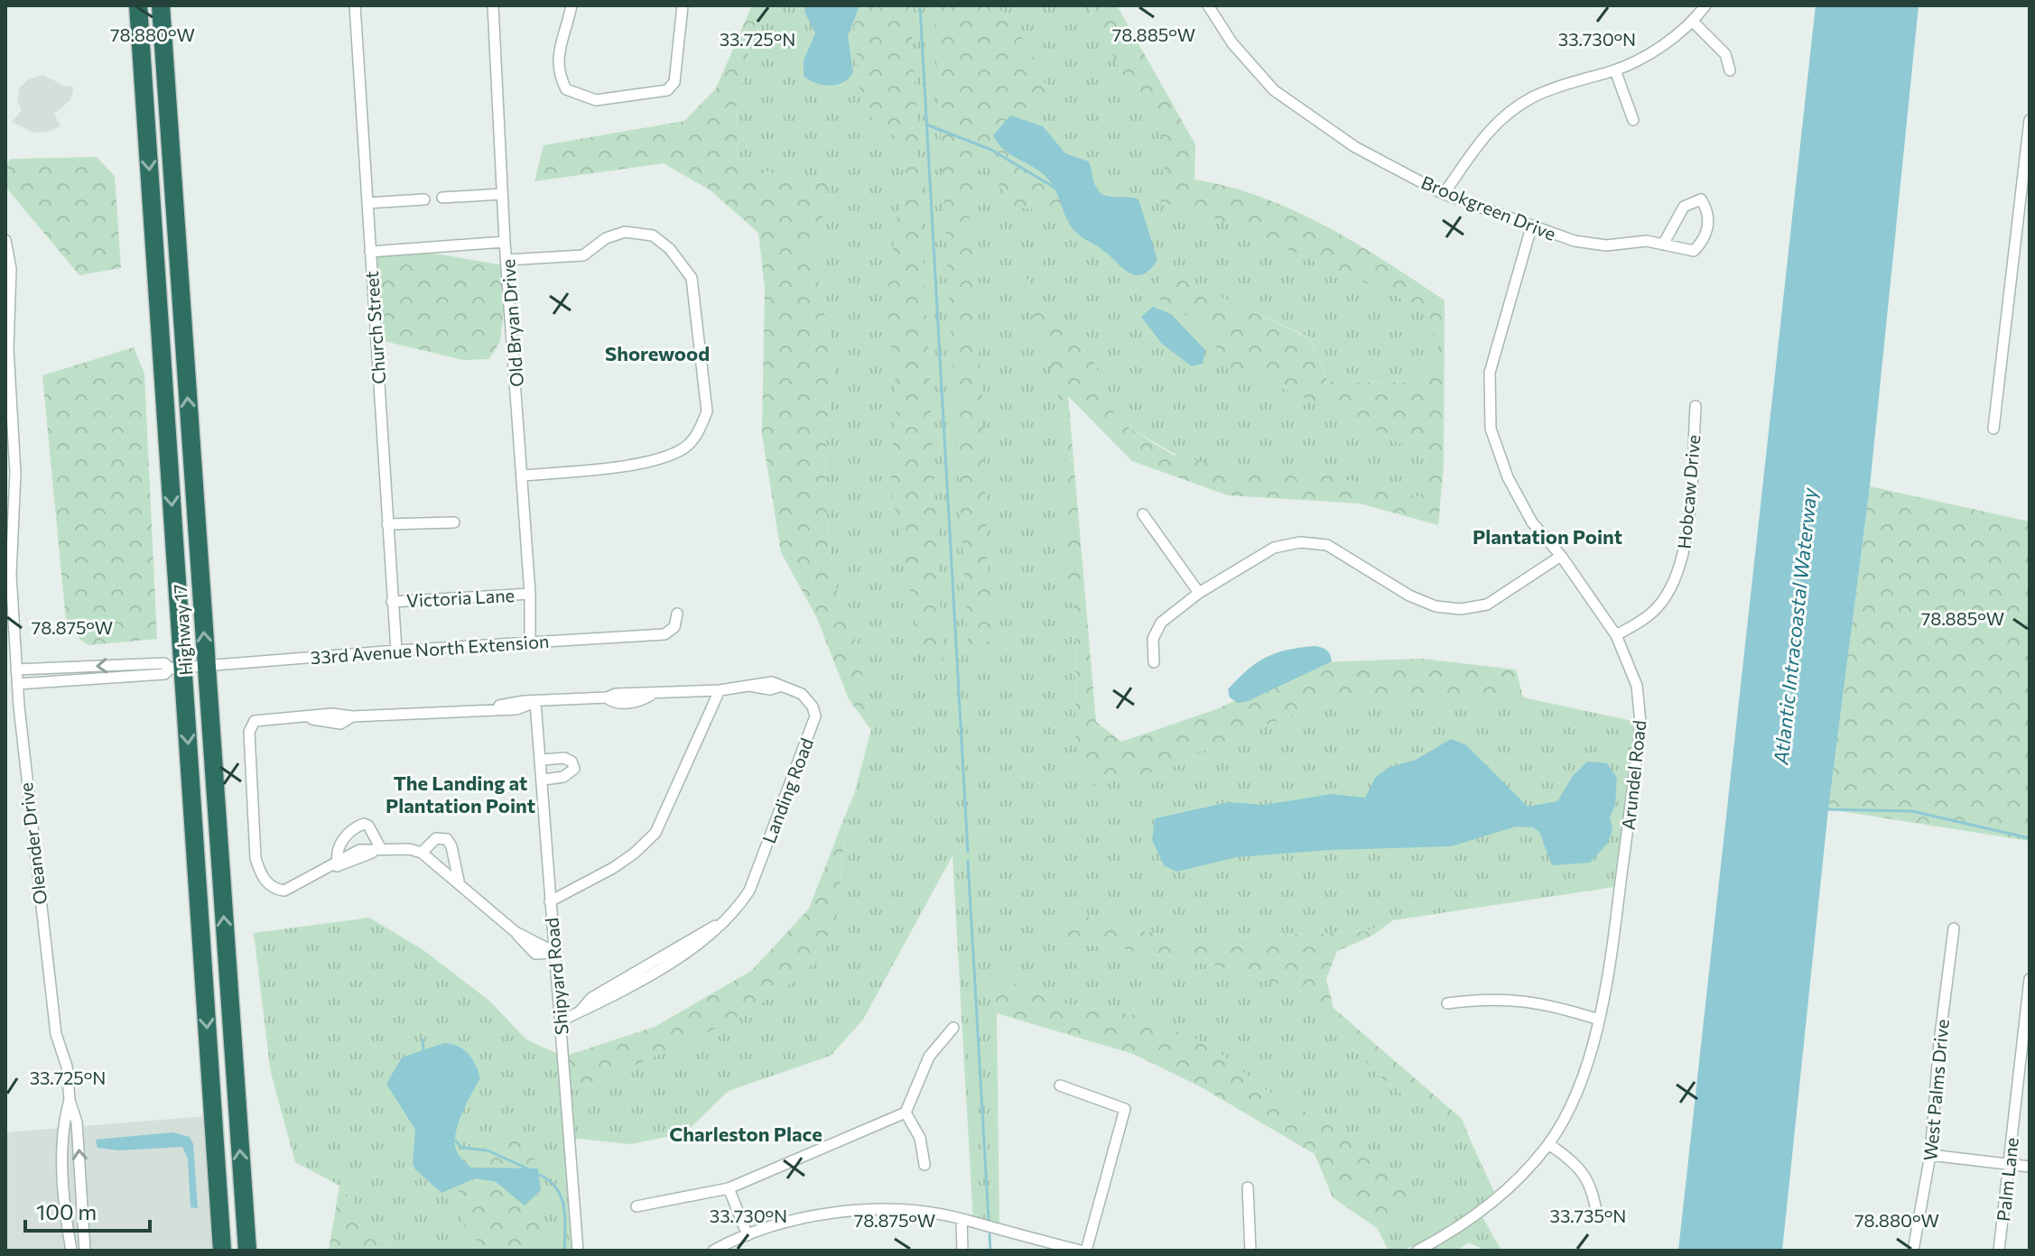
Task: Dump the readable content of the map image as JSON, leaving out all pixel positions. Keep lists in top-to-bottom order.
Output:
{
  "streets": {
    "highway": ["Highway 17"],
    "street": [
      "Brookgreen Drive",
      "Old Bryan Drive",
      "Church Street",
      "Hobcaw Drive",
      "Victoria Lane",
      "33rd Avenue North Extension",
      "Arundel Road",
      "Landing Road",
      "Oleander Drive",
      "Shipyard Road",
      "West Palms Drive",
      "Palm Lane"
    ]
  },
  "crossings": [
    ["Brookgreen Drive", "Arundel Road"],
    ["Old Bryan Drive", "Victoria Lane"],
    ["Old Bryan Drive", "33rd Avenue North Extension"],
    ["Church Street", "Victoria Lane"],
    ["Church Street", "33rd Avenue North Extension"],
    ["Hobcaw Drive", "Arundel Road"],
    ["Highway 17", "33rd Avenue North Extension"],
    ["33rd Avenue North Extension", "Oleander Drive"],
    ["Landing Road", "Shipyard Road"]
  ],
  "districts": [
    "Shorewood",
    "Plantation Point",
    "The Landing at Plantation Point",
    "Charleston Place"
  ],
  "water": ["Atlantic Intracoastal Waterway"],
  "scale_bar": "100 m",
  "coordinates": [
    "78.880°W",
    "78.885°W",
    "33.725°N",
    "33.730°N",
    "78.875°W",
    "33.735°N"
  ]
}
